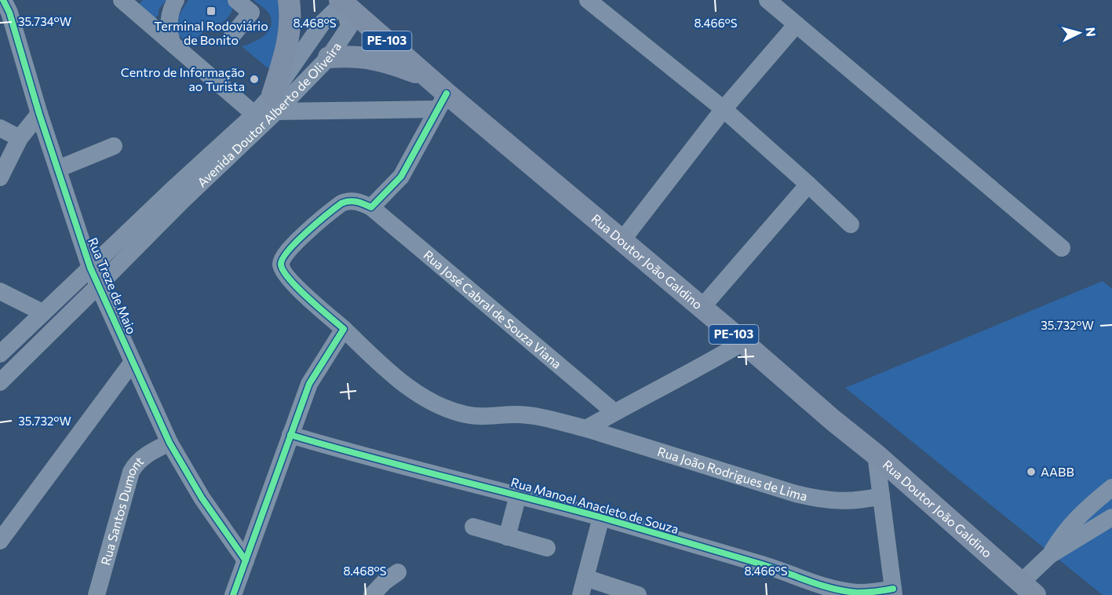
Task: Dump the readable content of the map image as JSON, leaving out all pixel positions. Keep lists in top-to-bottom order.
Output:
{
  "streets": {
    "main road": ["PE-103", "Rua Doutor João Galdino"],
    "street": [
      "Avenida Doutor Alberto de Oliveira",
      "Rua Treze de Maio",
      "Rua José Cabral de Souza Viana",
      "Rua João Rodrigues de Lima",
      "Rua Manoel Anacleto de Souza",
      "Rua Santos Dumont"
    ]
  },
  "crossings": [
    ["Avenida Doutor Alberto de Oliveira", "Rua Doutor João Galdino"],
    ["Avenida Doutor Alberto de Oliveira", "Rua Treze de Maio"],
    ["Rua Treze de Maio", "Rua Santos Dumont"],
    ["Rua José Cabral de Souza Viana", "Rua João Rodrigues de Lima"]
  ],
  "places": {
    "transit": ["Terminal Rodoviário de Bonito"],
    "other": ["Centro de Informação ao Turista", "AABB"]
  },
  "north": "right",
  "coordinates": [
    "35.734°W",
    "8.468°S",
    "8.466°S",
    "35.732°W"
  ]
}
